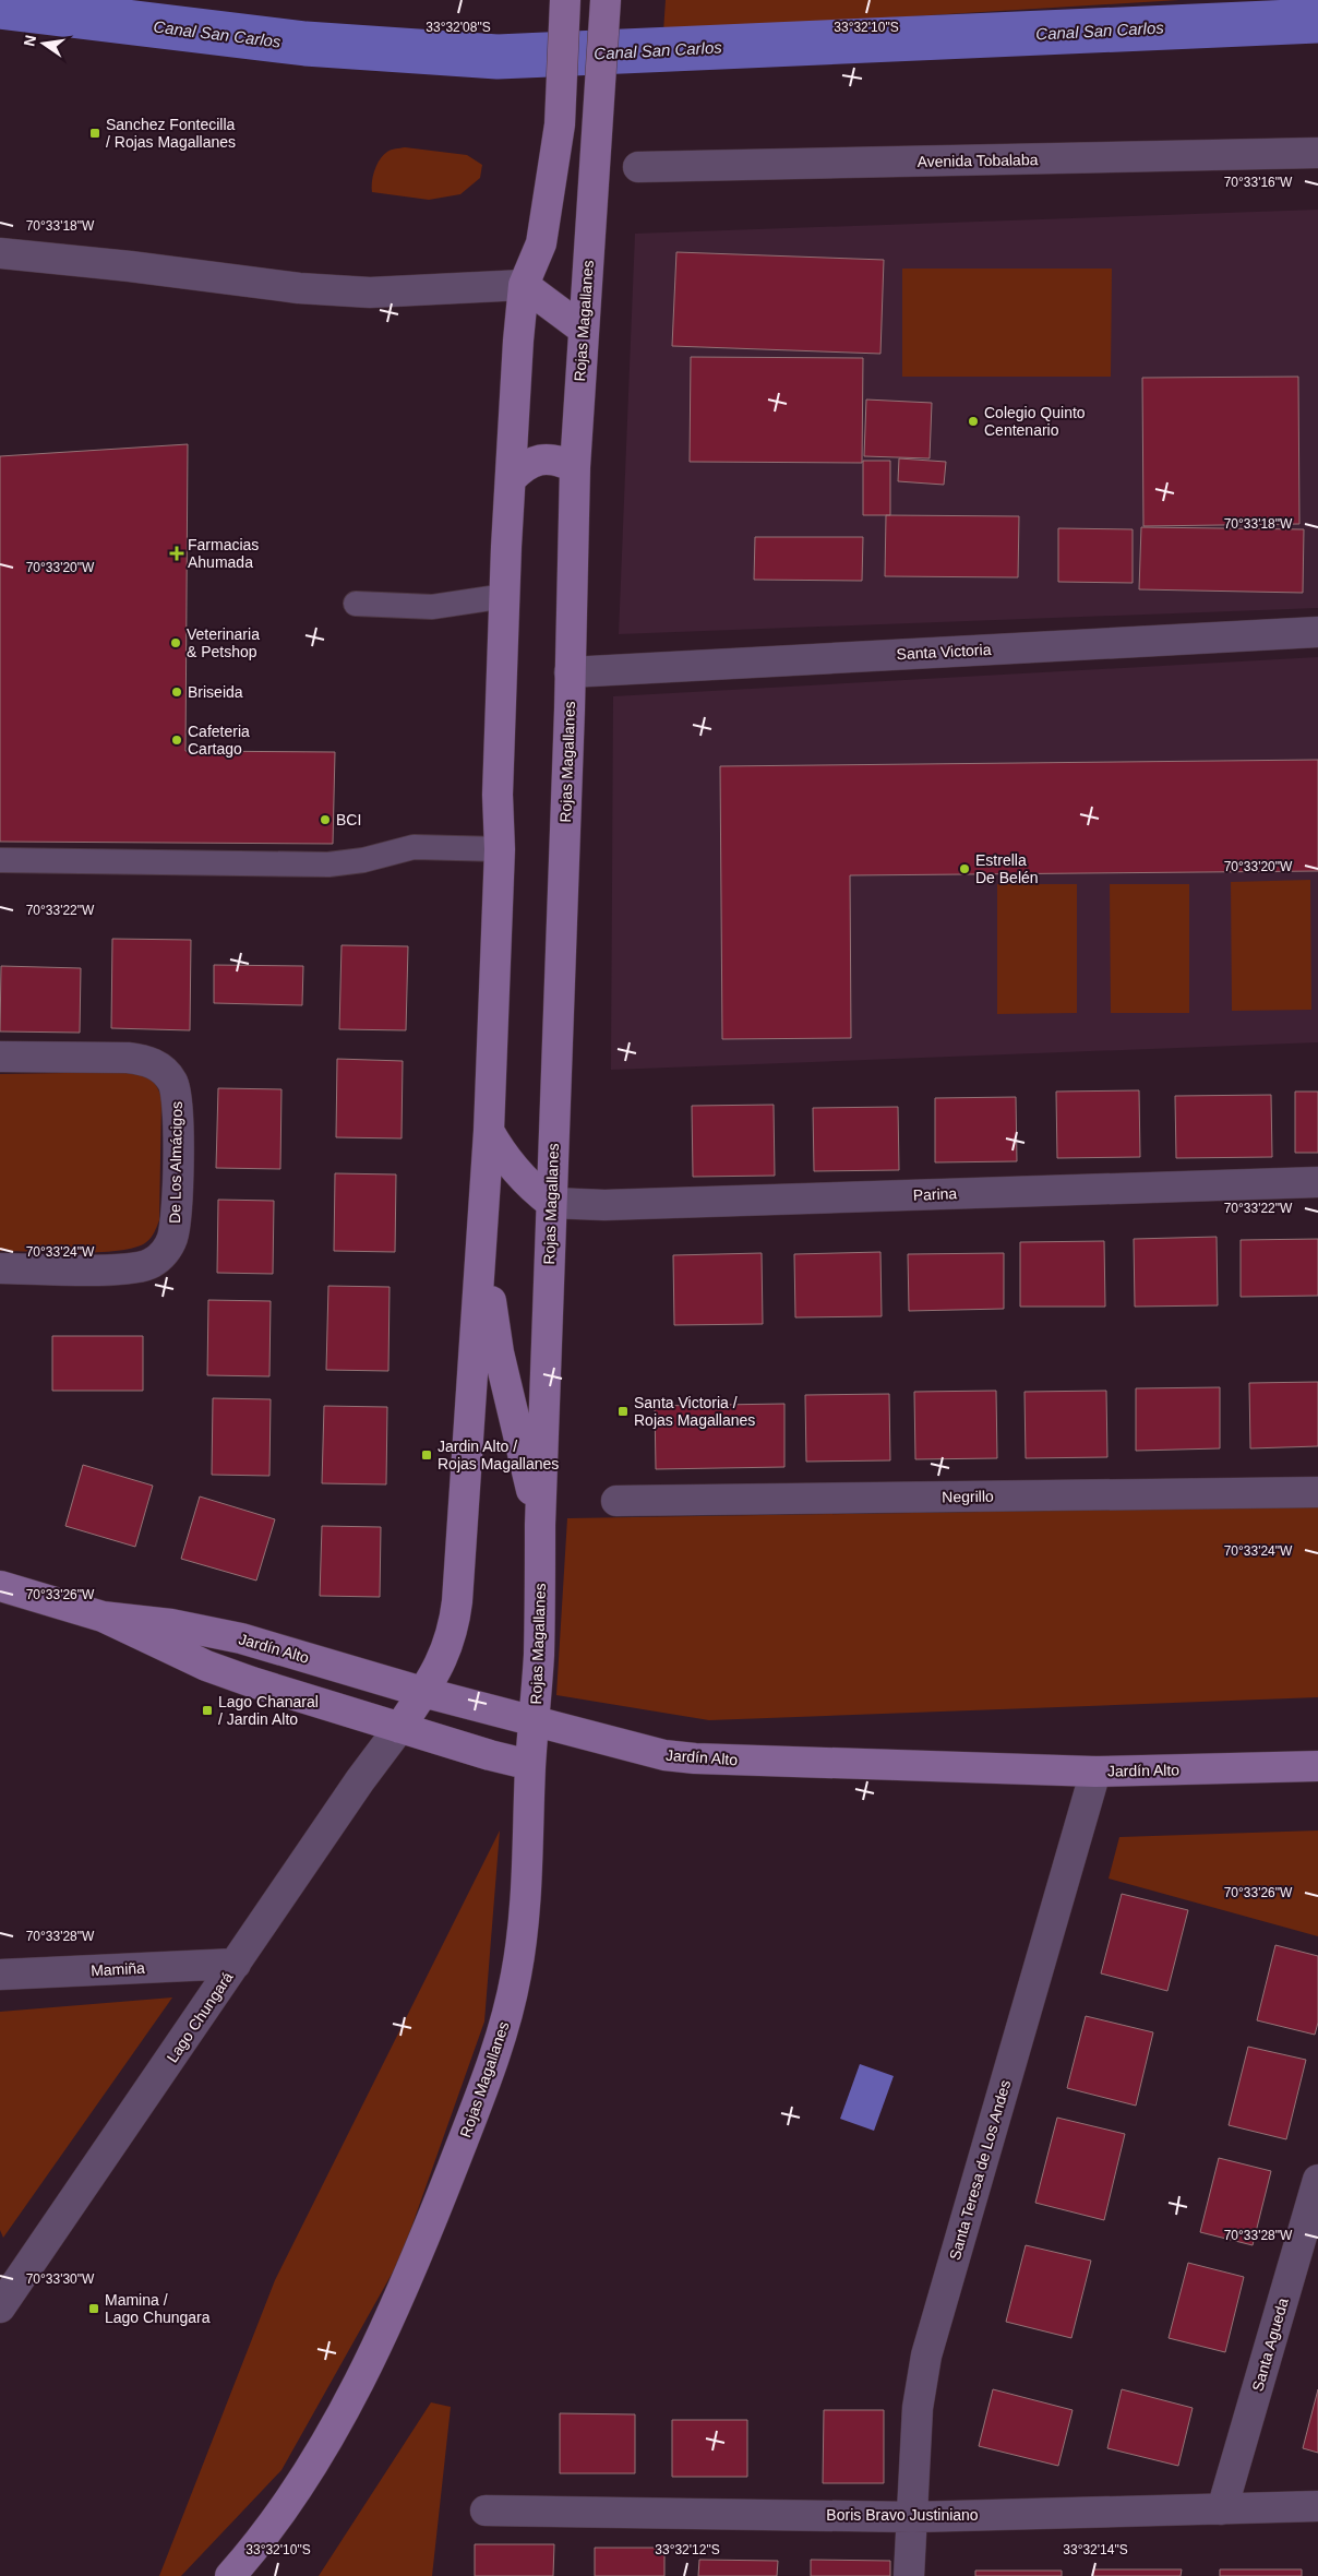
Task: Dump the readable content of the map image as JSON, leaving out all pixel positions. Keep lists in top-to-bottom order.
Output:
{
  "streets": {
    "street": [
      "Avenida Tobalaba",
      "Rojas Magallanes",
      "Santa Victoria",
      "De Los Almácigos",
      "Parina",
      "Negrillo",
      "Jardín Alto",
      "Mamiña",
      "Lago Chungará",
      "Santa Teresa de Los Andes",
      "Santa Agueda",
      "Boris Bravo Justiniano"
    ]
  },
  "crossings": [
    ["Rojas Magallanes", "Santa Victoria"],
    ["Rojas Magallanes", "Parina"],
    ["Rojas Magallanes", "Jardín Alto"],
    ["Rojas Magallanes", "Lago Chungará"],
    ["Jardín Alto", "Lago Chungará"],
    ["Jardín Alto", "Santa Teresa de Los Andes"],
    ["Mamiña", "Lago Chungará"],
    ["Santa Teresa de Los Andes", "Boris Bravo Justiniano"],
    ["Santa Agueda", "Boris Bravo Justiniano"]
  ],
  "water": ["Canal San Carlos"],
  "places": {
    "transit": [
      "Sanchez Fontecilla / Rojas Magallanes",
      "Santa Victoria / Rojas Magallanes",
      "Jardin Alto / Rojas Magallanes",
      "Lago Chanaral / Jardin Alto",
      "Mamina / Lago Chungara"
    ],
    "other": [
      "Colegio Quinto Centenario",
      "Veterinaria & Petshop",
      "Briseida",
      "Cafeteria Cartago",
      "BCI",
      "Estrella De Belén"
    ],
    "health": ["Farmacias Ahumada"]
  },
  "north": "left",
  "coordinates": [
    "33°32'08\"S",
    "33°32'10\"S",
    "70°33'16\"W",
    "70°33'18\"W",
    "70°33'20\"W",
    "70°33'22\"W",
    "70°33'24\"W",
    "70°33'26\"W",
    "70°33'28\"W",
    "70°33'30\"W",
    "33°32'12\"S",
    "33°32'14\"S"
  ]
}
